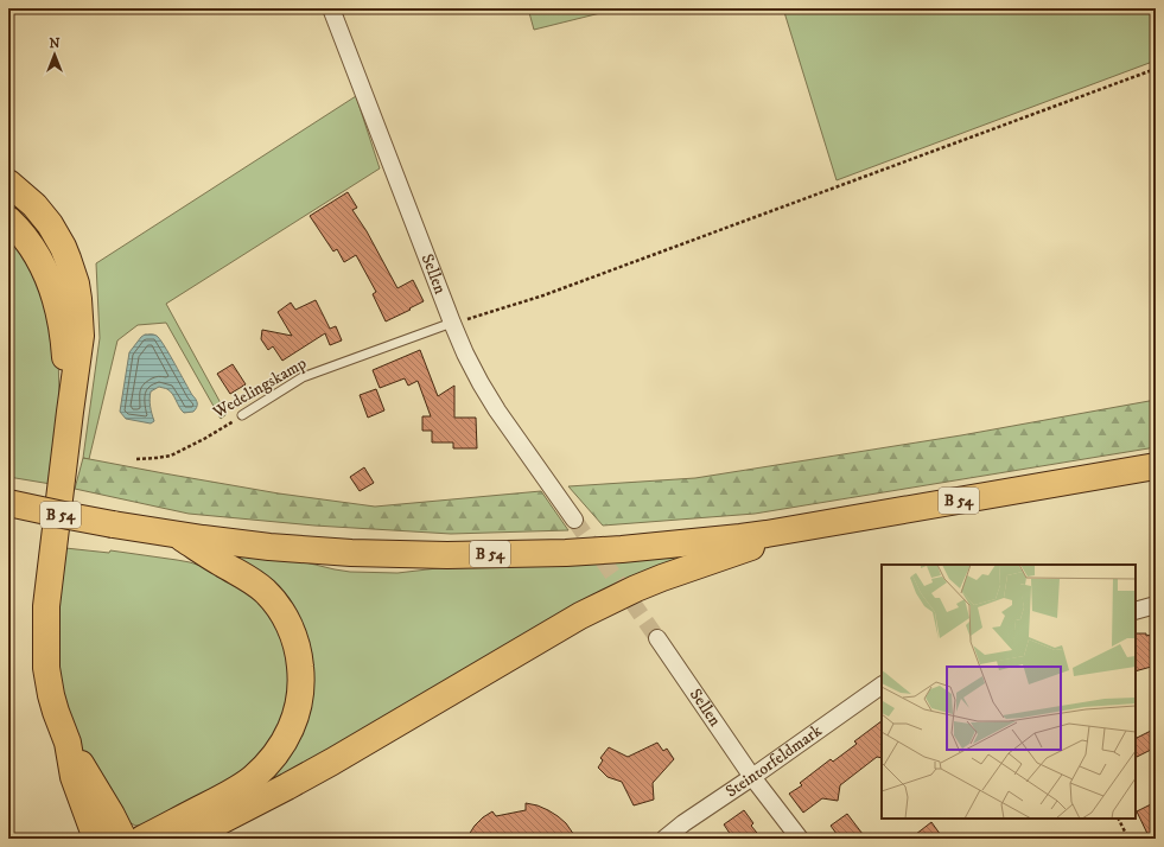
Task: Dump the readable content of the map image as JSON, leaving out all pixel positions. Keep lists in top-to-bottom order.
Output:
{
  "streets": {
    "highway": ["B 54"],
    "street": ["Sellen", "Steintorfeldmark"],
    "lane": ["Wedelingskamp"]
  },
  "crossings": [
    ["Sellen", "Wedelingskamp"],
    ["Sellen", "Steintorfeldmark"]
  ],
  "north": "top"
}
